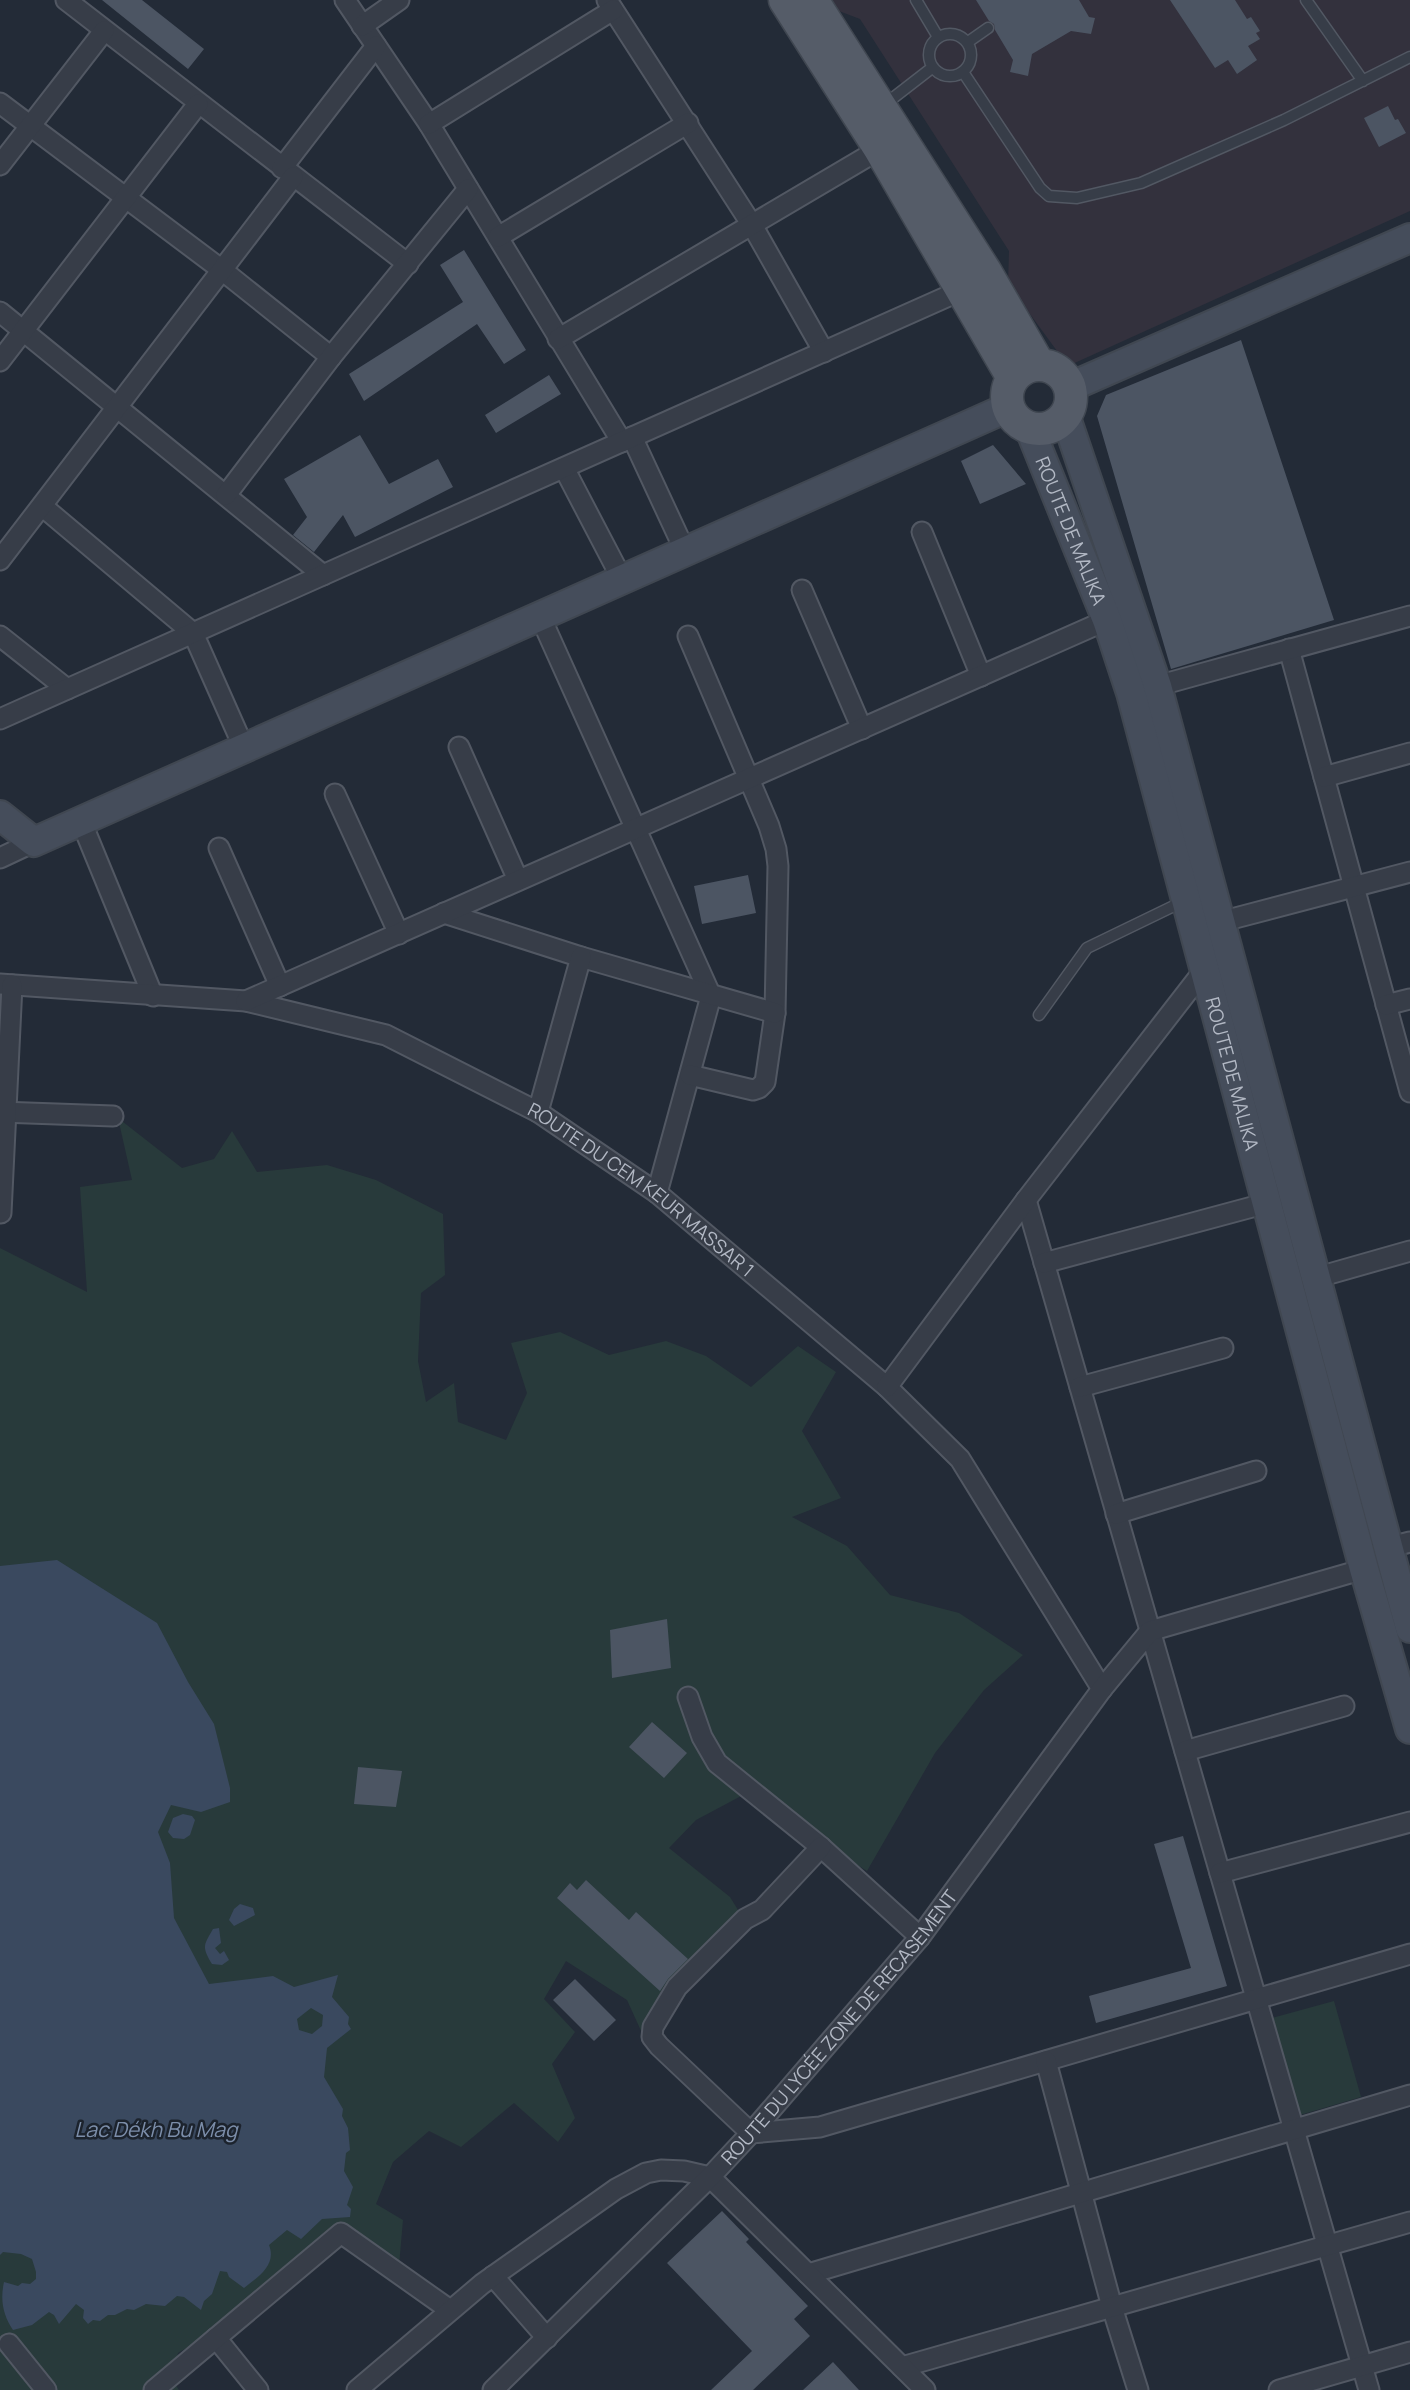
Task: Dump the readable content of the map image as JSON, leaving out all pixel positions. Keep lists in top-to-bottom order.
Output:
{
  "streets": {
    "main road": ["ROUTE DE MALIKA"],
    "street": ["ROUTE DU CEM KEUR MASSAR 1", "ROUTE DU LYCÉE ZONE DE RECASEMENT"]
  },
  "crossings": [
    ["ROUTE DU CEM KEUR MASSAR 1", "ROUTE DU LYCÉE ZONE DE RECASEMENT"]
  ],
  "water": ["Lac Dékh Bu Mag"]
}
